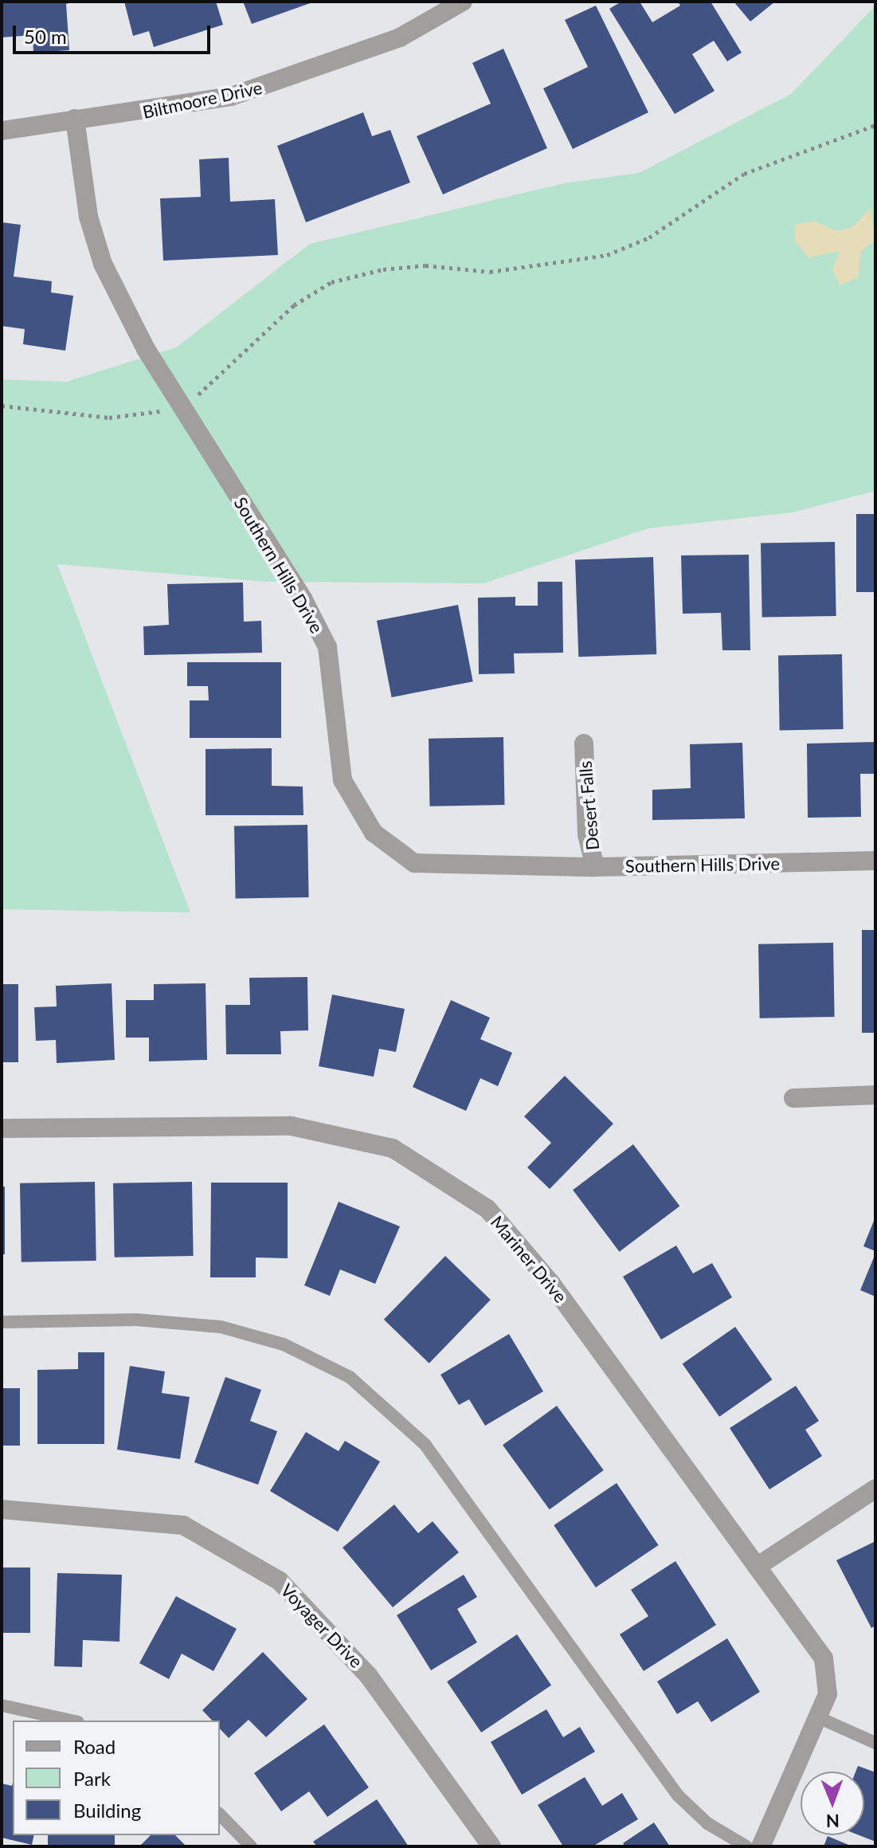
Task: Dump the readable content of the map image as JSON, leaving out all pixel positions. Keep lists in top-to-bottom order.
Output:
{
  "streets": {
    "street": [
      "Biltmoore Drive",
      "Southern Hills Drive",
      "Desert Falls",
      "Mariner Drive",
      "Voyager Drive"
    ]
  },
  "crossings": [
    ["Biltmoore Drive", "Southern Hills Drive"],
    ["Southern Hills Drive", "Desert Falls"]
  ],
  "legend": ["Road", "Park", "Building"],
  "scale_bar": "50 m",
  "north": "bottom"
}
